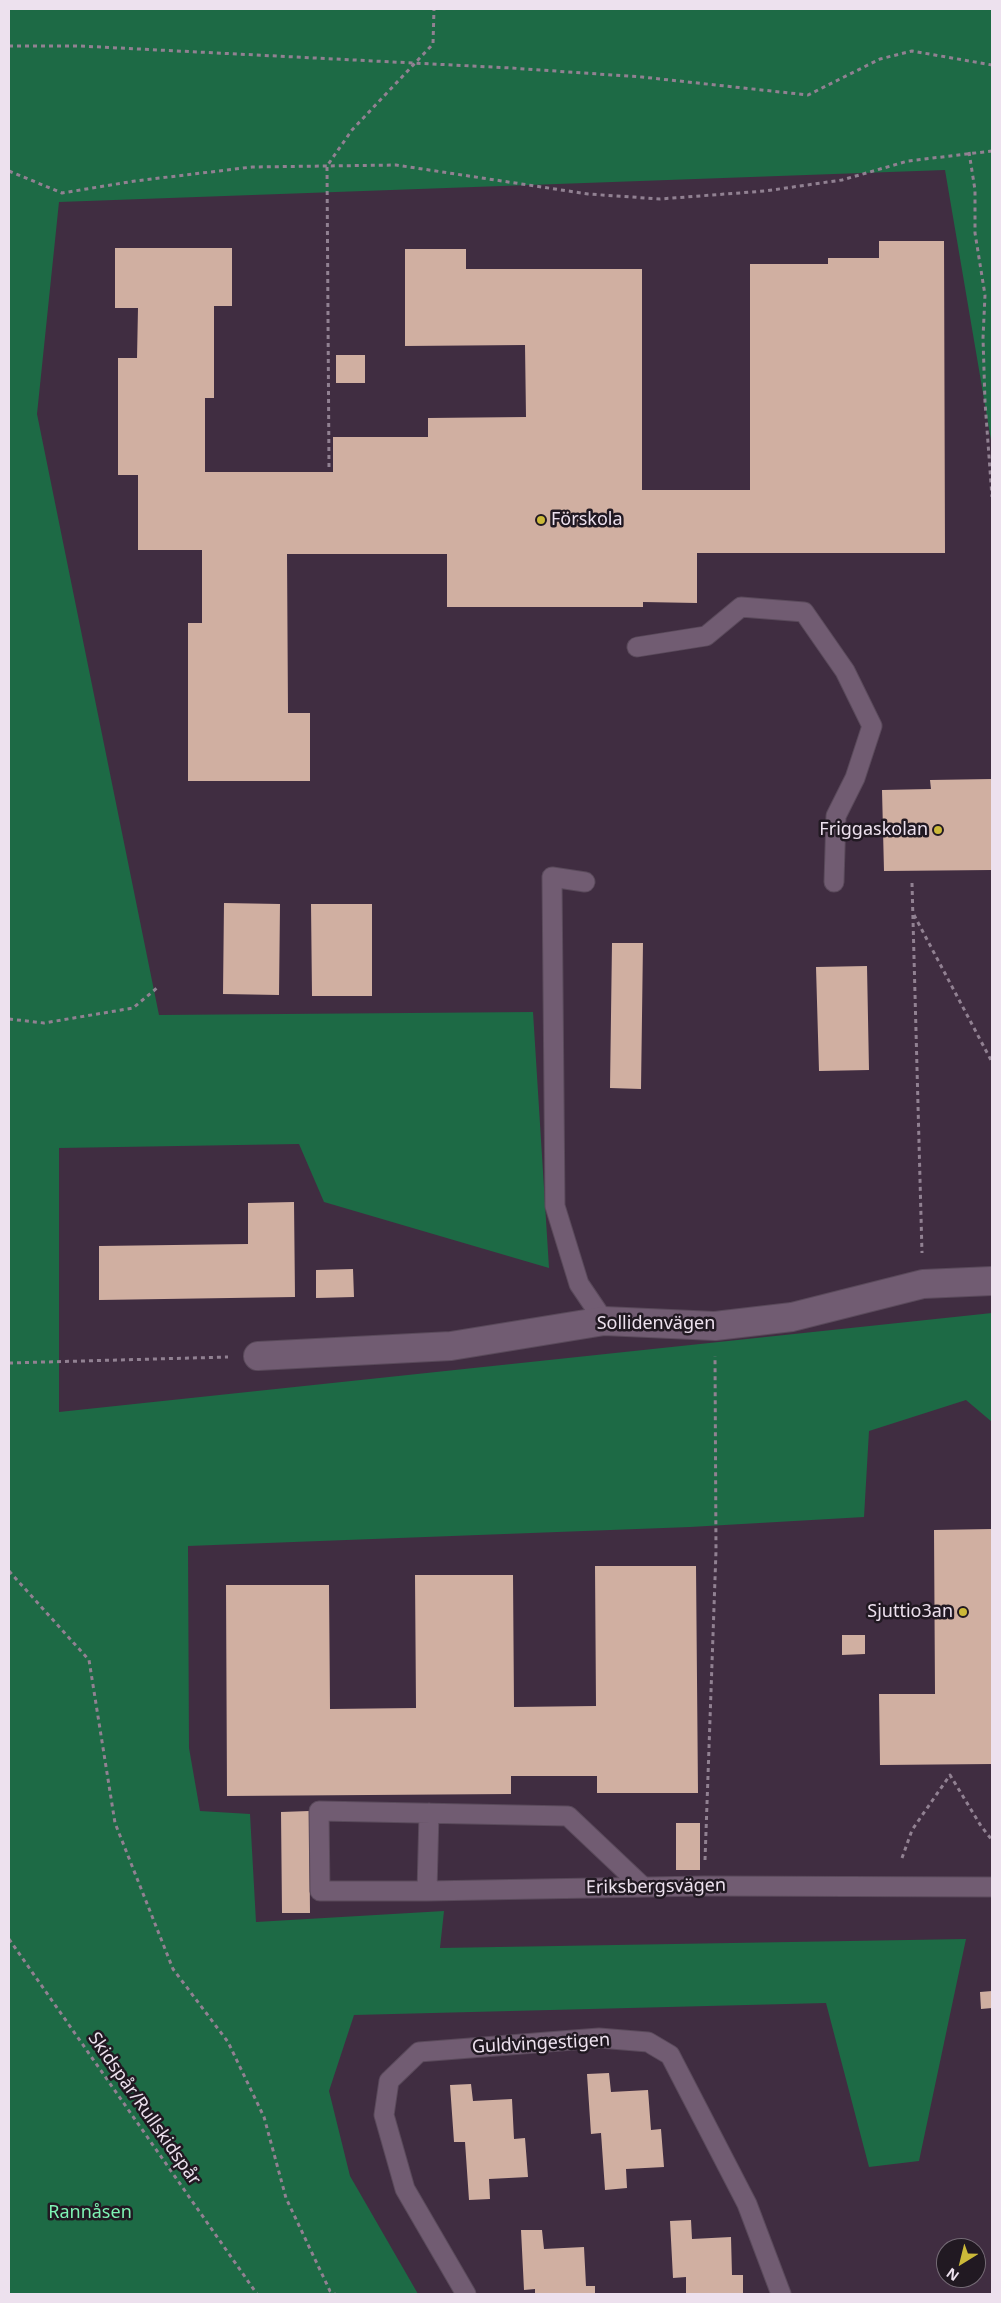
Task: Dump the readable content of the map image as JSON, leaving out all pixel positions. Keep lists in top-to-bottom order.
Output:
{
  "streets": {
    "street": ["Sollidenvägen"],
    "lane": ["Eriksbergsvägen", "Guldvingestigen"],
    "path": ["Skidspår/Rullskidspår"]
  },
  "parks": ["Rannåsen"],
  "places": ["Förskola", "Friggaskolan", "Sjuttio3an"],
  "north": "bottom left"
}
